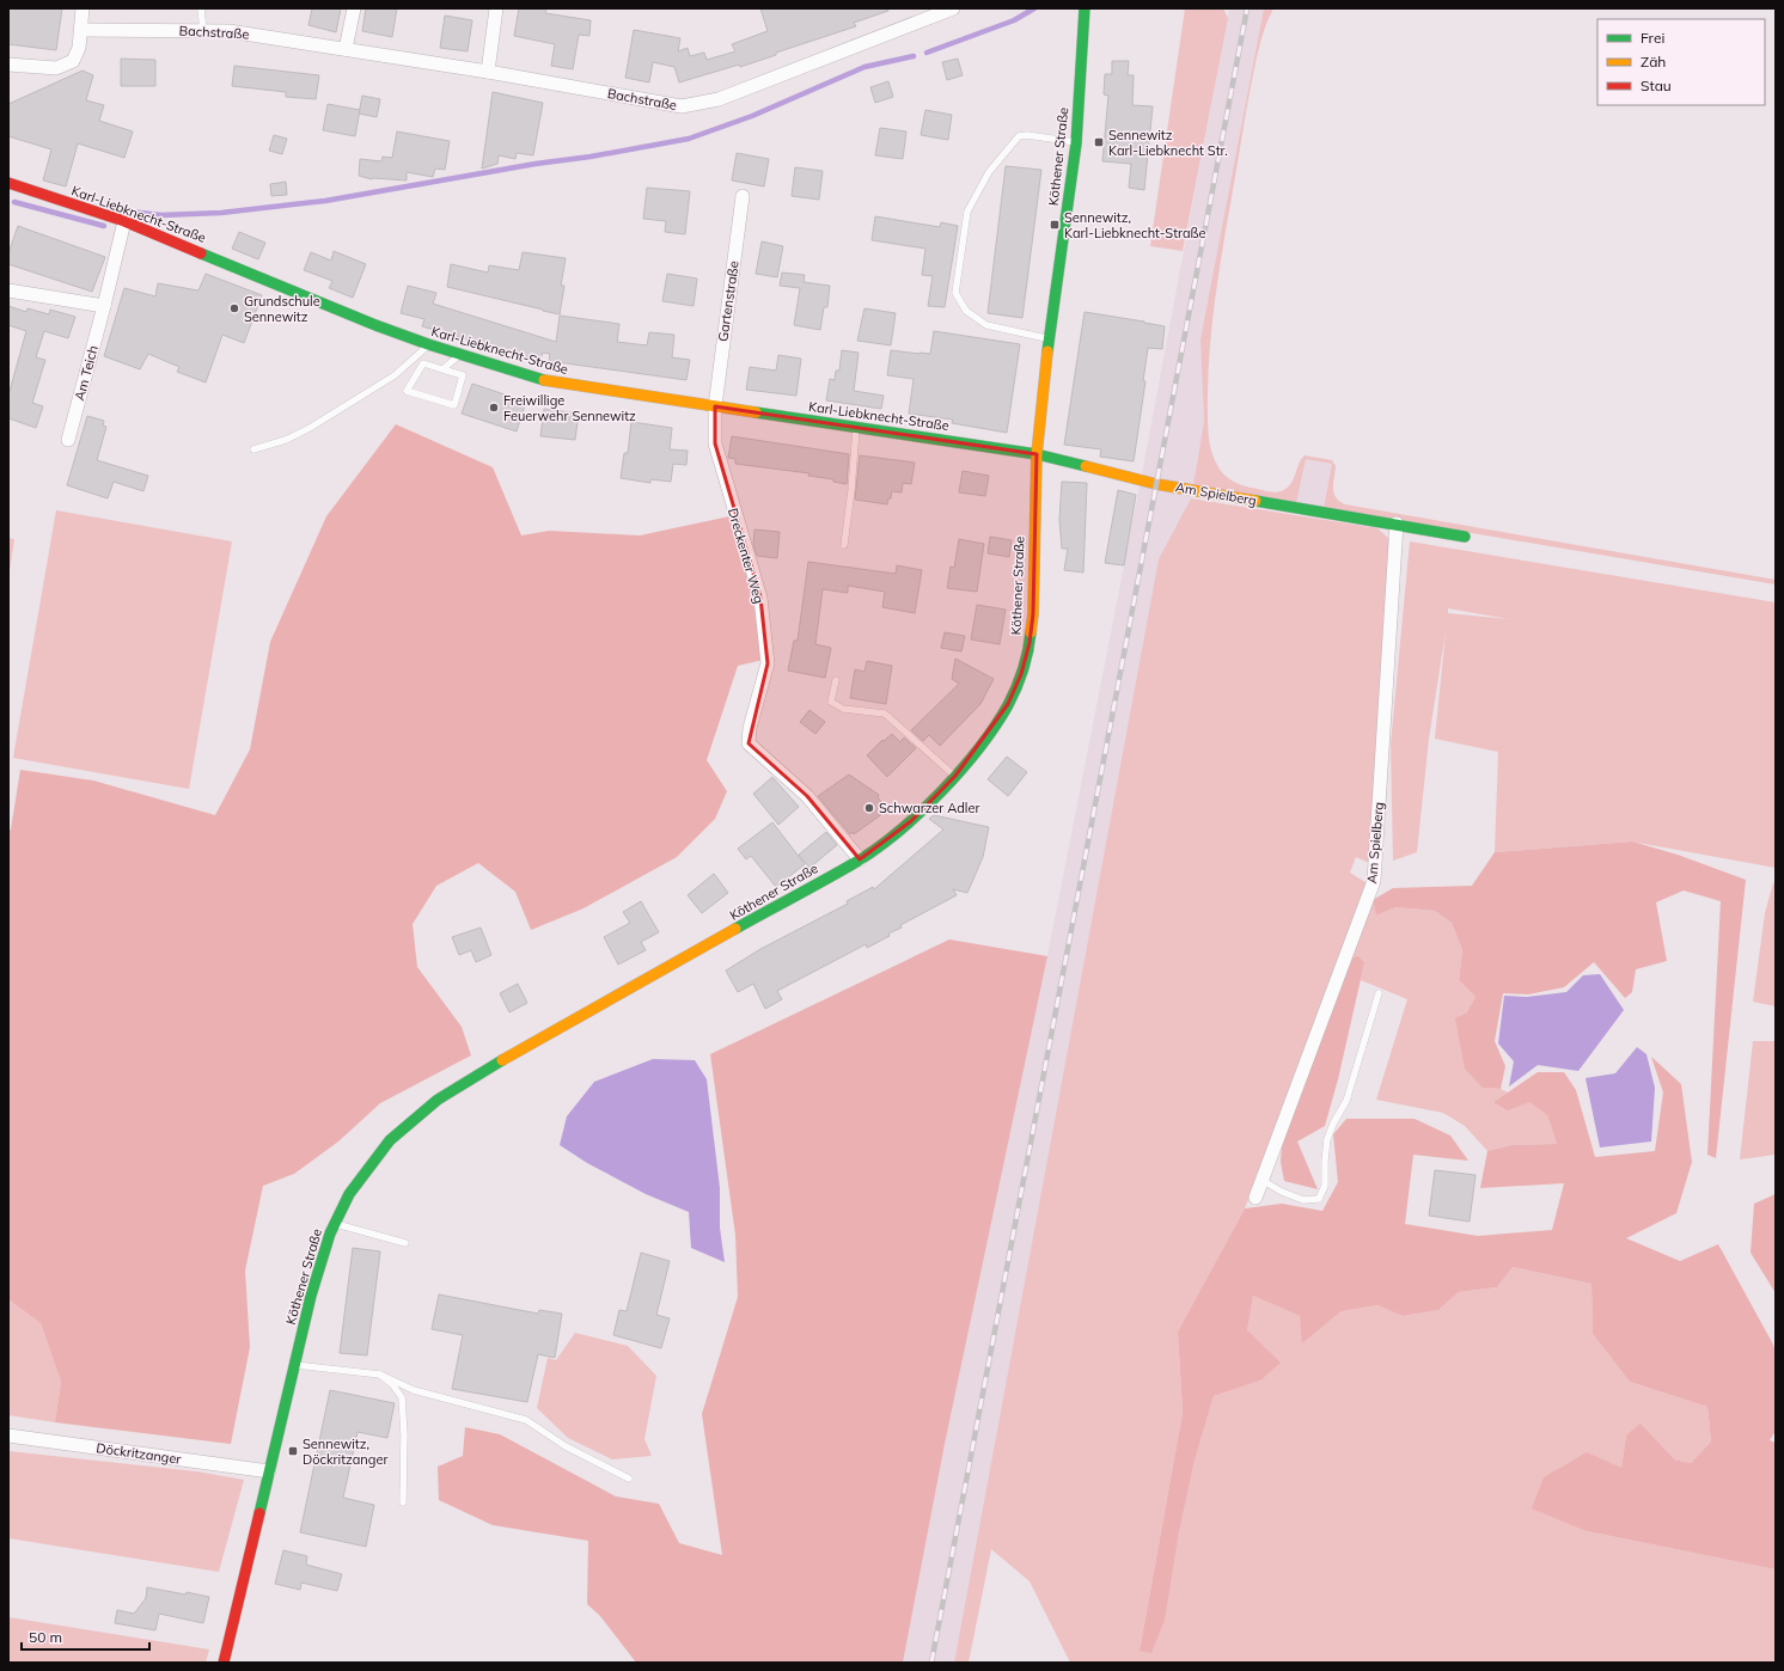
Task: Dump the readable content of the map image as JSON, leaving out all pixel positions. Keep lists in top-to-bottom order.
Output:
{
  "streets": {
    "main road": ["Köthener Straße", "Karl-Liebknecht-Straße", "Am Spielberg"],
    "street": [
      "Bachstraße",
      "Gartenstraße",
      "Am Teich",
      "Dreckenter Weg",
      "Döckritzanger"
    ]
  },
  "crossings": [
    ["Köthener Straße", "Karl-Liebknecht-Straße"],
    ["Köthener Straße", "Am Spielberg"],
    ["Köthener Straße", "Dreckenter Weg"],
    ["Köthener Straße", "Döckritzanger"],
    ["Karl-Liebknecht-Straße", "Gartenstraße"],
    ["Karl-Liebknecht-Straße", "Am Teich"],
    ["Karl-Liebknecht-Straße", "Am Spielberg"],
    ["Karl-Liebknecht-Straße", "Dreckenter Weg"],
    ["Gartenstraße", "Dreckenter Weg"]
  ],
  "places": {
    "transit": ["Sennewitz Karl-Liebknecht Str.", "Sennewitz, Karl-Liebknecht-Straße", "Sennewitz, Döckritzanger"],
    "other": ["Grundschule Sennewitz", "Freiwillige Feuerwehr Sennewitz", "Schwarzer Adler"]
  },
  "legend": ["Frei", "Zäh", "Stau"],
  "scale_bar": "50 m"
}
